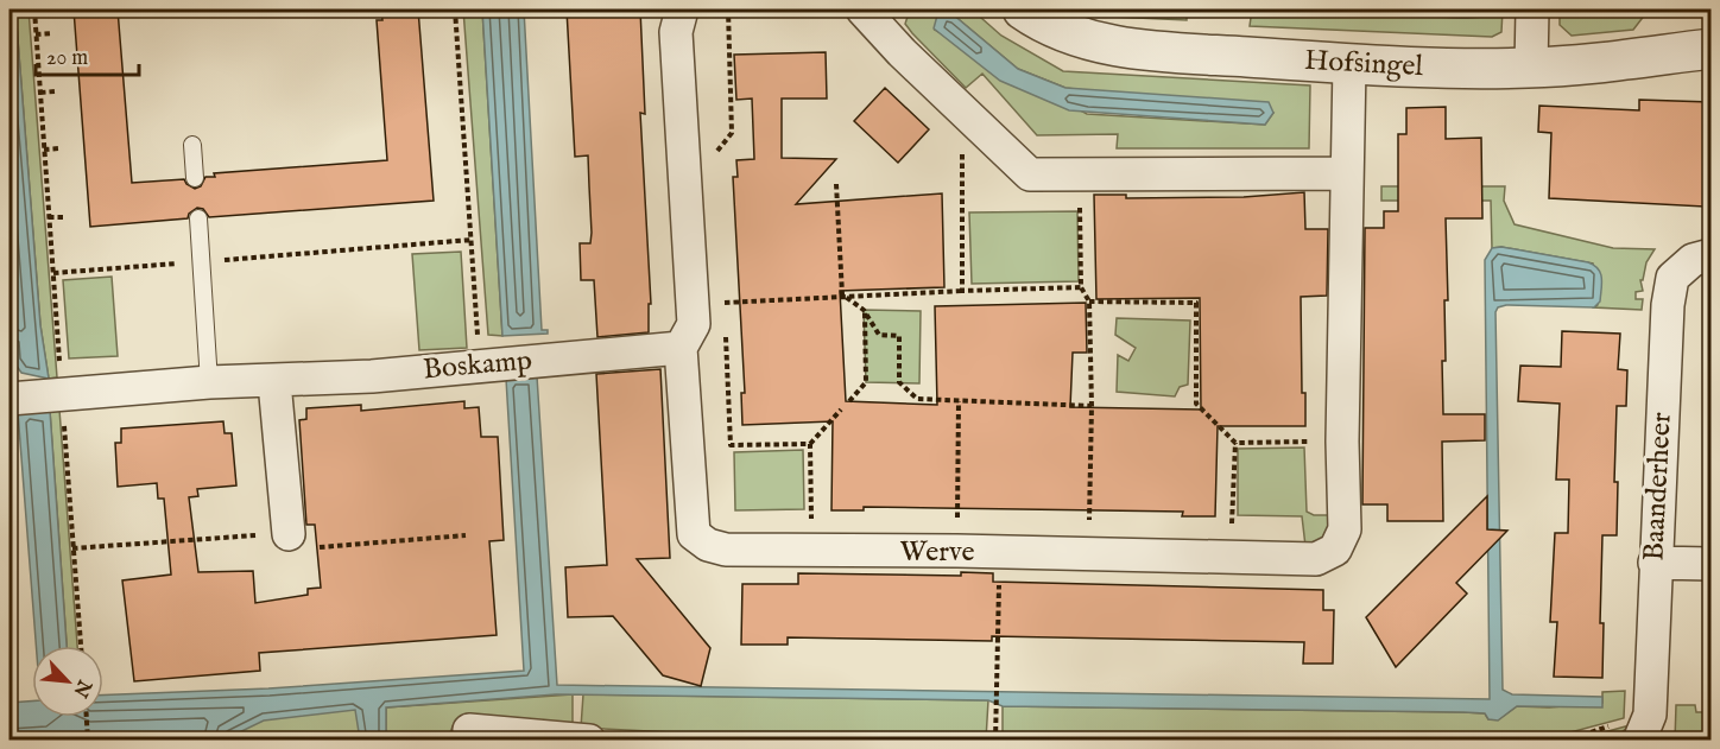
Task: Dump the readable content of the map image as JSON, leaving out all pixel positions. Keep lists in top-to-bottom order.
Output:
{
  "streets": {
    "street": [
      "Hofsingel",
      "Boskamp",
      "Baanderheer",
      "Werve"
    ]
  },
  "crossings": [
    ["Hofsingel", "Werve"],
    ["Boskamp", "Werve"]
  ],
  "scale_bar": "20 m",
  "north": "bottom right"
}
